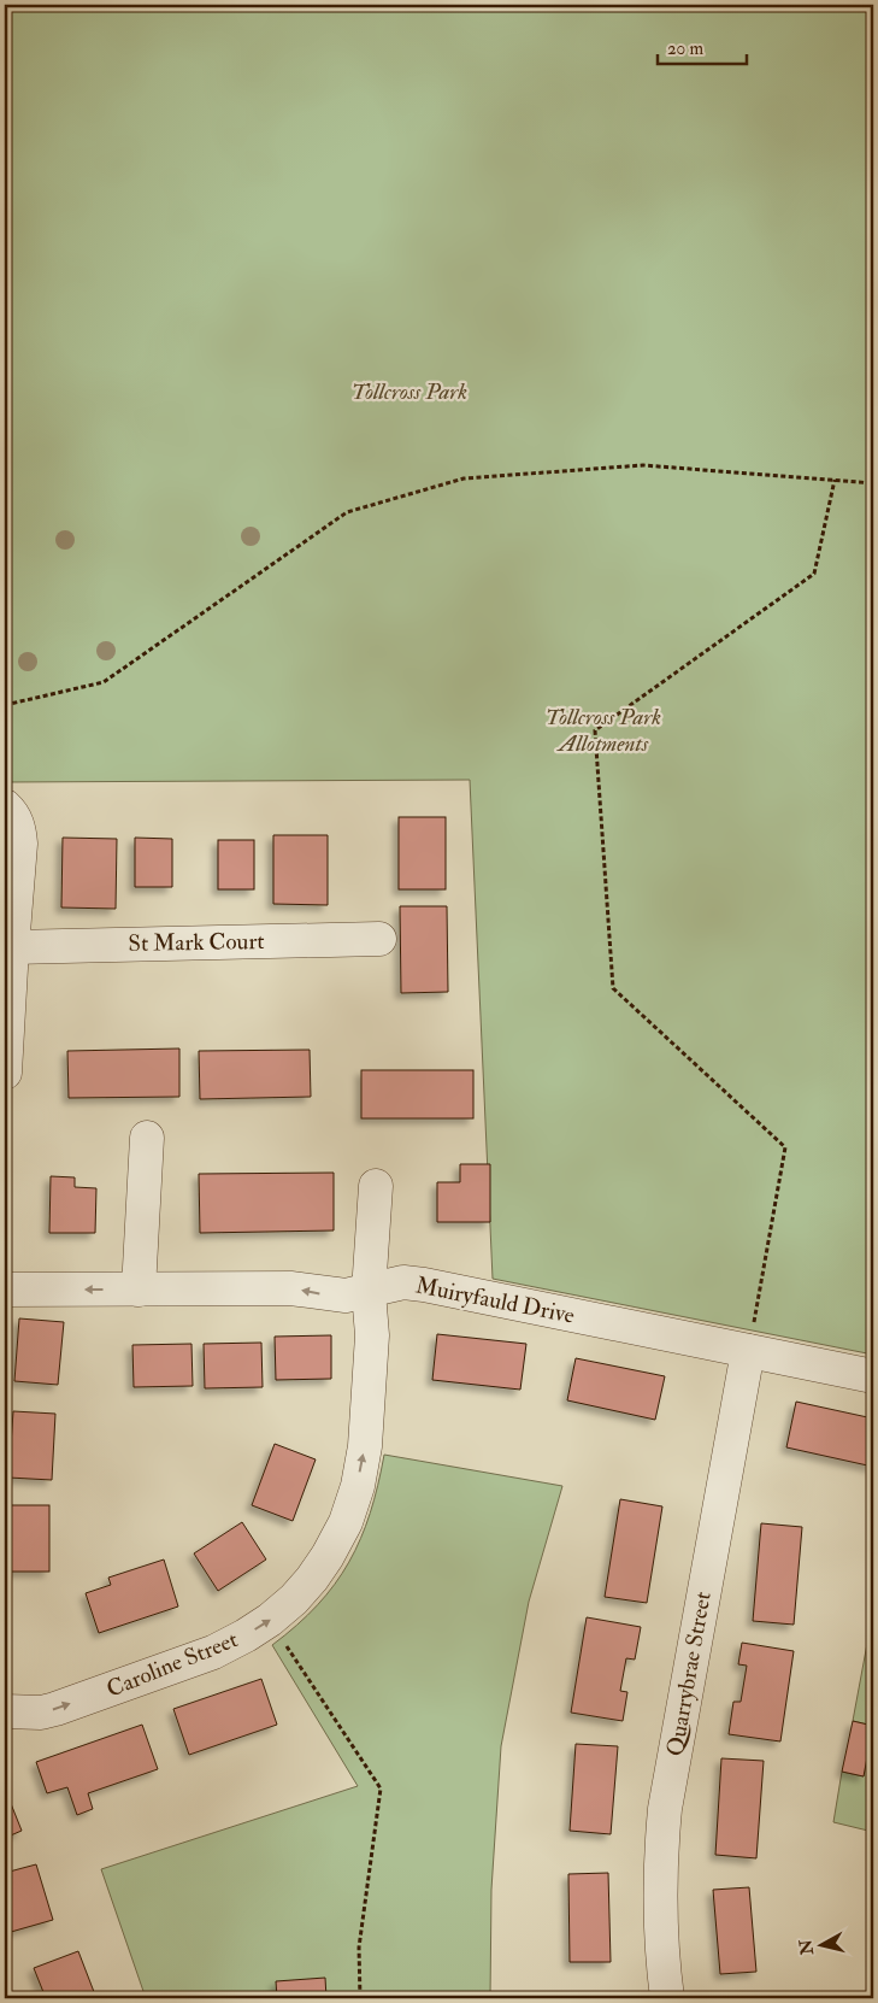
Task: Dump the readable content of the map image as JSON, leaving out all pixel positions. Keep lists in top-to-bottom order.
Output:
{
  "streets": {
    "street": [
      "St Mark Court",
      "Muiryfauld Drive",
      "Caroline Street",
      "Quarrybrae Street"
    ]
  },
  "crossings": [
    ["Muiryfauld Drive", "Caroline Street"],
    ["Muiryfauld Drive", "Quarrybrae Street"]
  ],
  "one_way": ["Muiryfauld Drive", "Caroline Street"],
  "parks": ["Tollcross Park", "Tollcross Park Allotments"],
  "scale_bar": "20 m",
  "north": "left"
}
